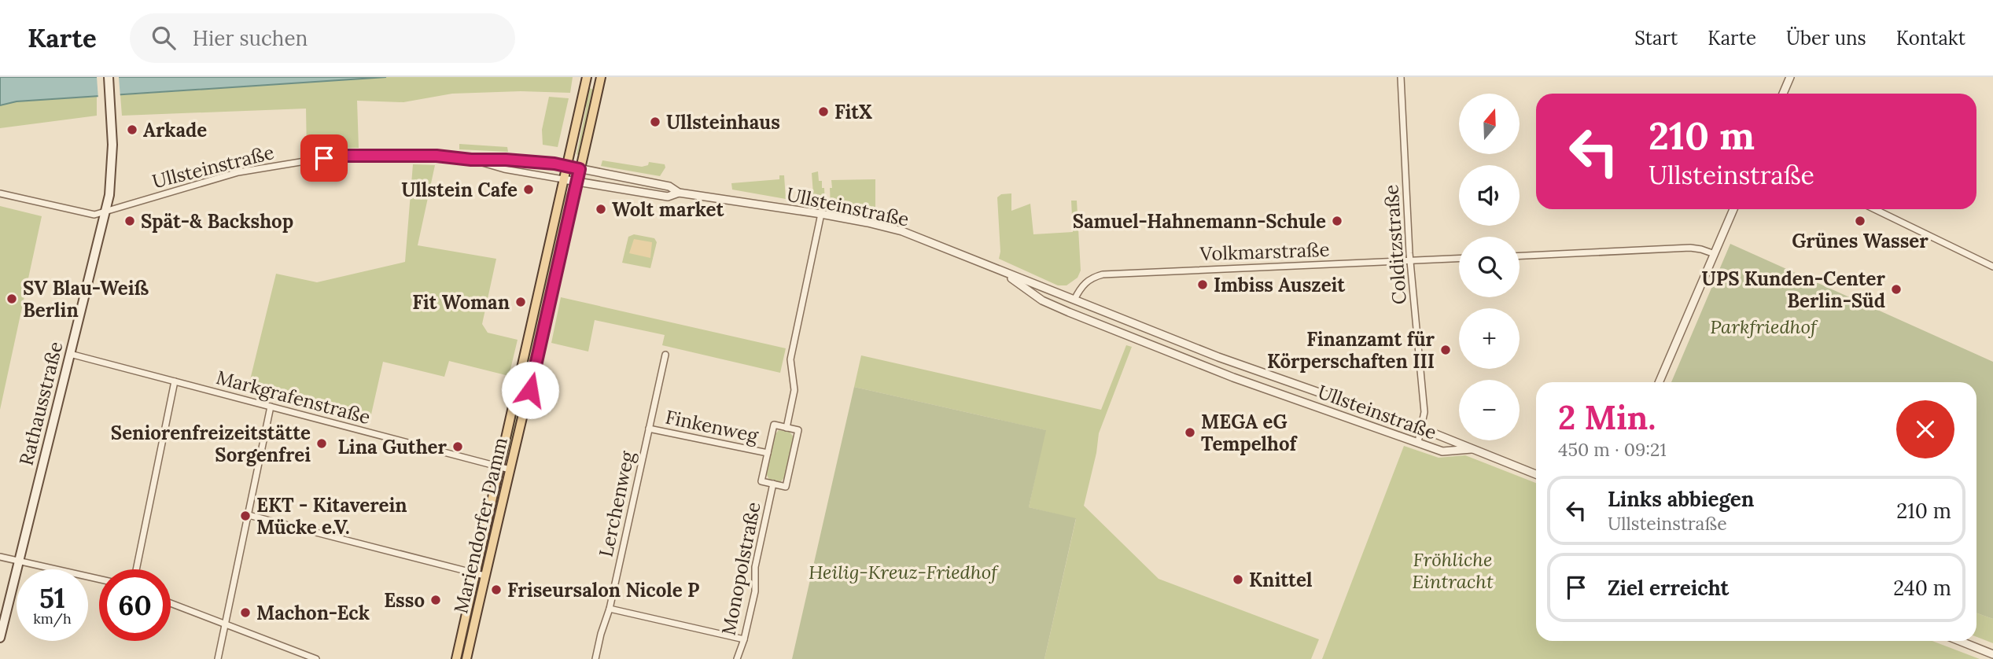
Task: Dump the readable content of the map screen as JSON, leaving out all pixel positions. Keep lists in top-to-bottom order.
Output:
{
  "streets": {
    "main road": ["Rathausstraße", "Mariendorfer Damm"],
    "street": [
      "Ullsteinstraße",
      "Colditzstraße",
      "Volkmarstraße",
      "Markgrafenstraße",
      "Finkenweg",
      "Lerchenweg",
      "Monopolstraße"
    ]
  },
  "crossings": [
    ["Ullsteinstraße", "Colditzstraße"],
    ["Ullsteinstraße", "Volkmarstraße"],
    ["Ullsteinstraße", "Rathausstraße"],
    ["Ullsteinstraße", "Mariendorfer Damm"],
    ["Colditzstraße", "Volkmarstraße"],
    ["Markgrafenstraße", "Rathausstraße"],
    ["Markgrafenstraße", "Mariendorfer Damm"],
    ["Finkenweg", "Lerchenweg"],
    ["Finkenweg", "Monopolstraße"]
  ],
  "parks": ["Parkfriedhof", "Fröhliche Eintracht", "Heilig-Kreuz-Friedhof"],
  "places": [
    "FitX",
    "Ullsteinhaus",
    "Arkade",
    "Ullstein Cafe",
    "Wolt market",
    "Spät-& Backshop",
    "Samuel-Hahnemann-Schule",
    "Grünes Wasser",
    "Imbiss Auszeit",
    "UPS Kunden-Center Berlin-Süd",
    "SV Blau-Weiß Berlin",
    "Fit Woman",
    "Finanzamt für Körperschaften III",
    "MEGA eG Tempelhof",
    "Seniorenfreizeitstätte Sorgenfrei",
    "Lina Guther",
    "EKT - Kitaverein Mücke e.V.",
    "Knittel",
    "Friseursalon Nicole P",
    "Esso",
    "Machon-Eck"
  ],
  "north": "top",
  "page": {
    "header": "Karte",
    "search": "Hier suchen",
    "nav": [
      "Start",
      "Karte",
      "Über uns",
      "Kontakt"
    ],
    "map_buttons": ["+", "−"],
    "turn": ["210 m", "Ullsteinstraße"],
    "heading": ["2 Min.", "450 m · 09:21"],
    "list": [
      {
        "name": "Links abbiegen",
        "note": "Ullsteinstraße",
        "value": "210 m"
      },
      {
        "name": "Ziel erreicht",
        "value": "240 m"
      }
    ],
    "speed": "51 km/h",
    "limit": "60"
  }
}
